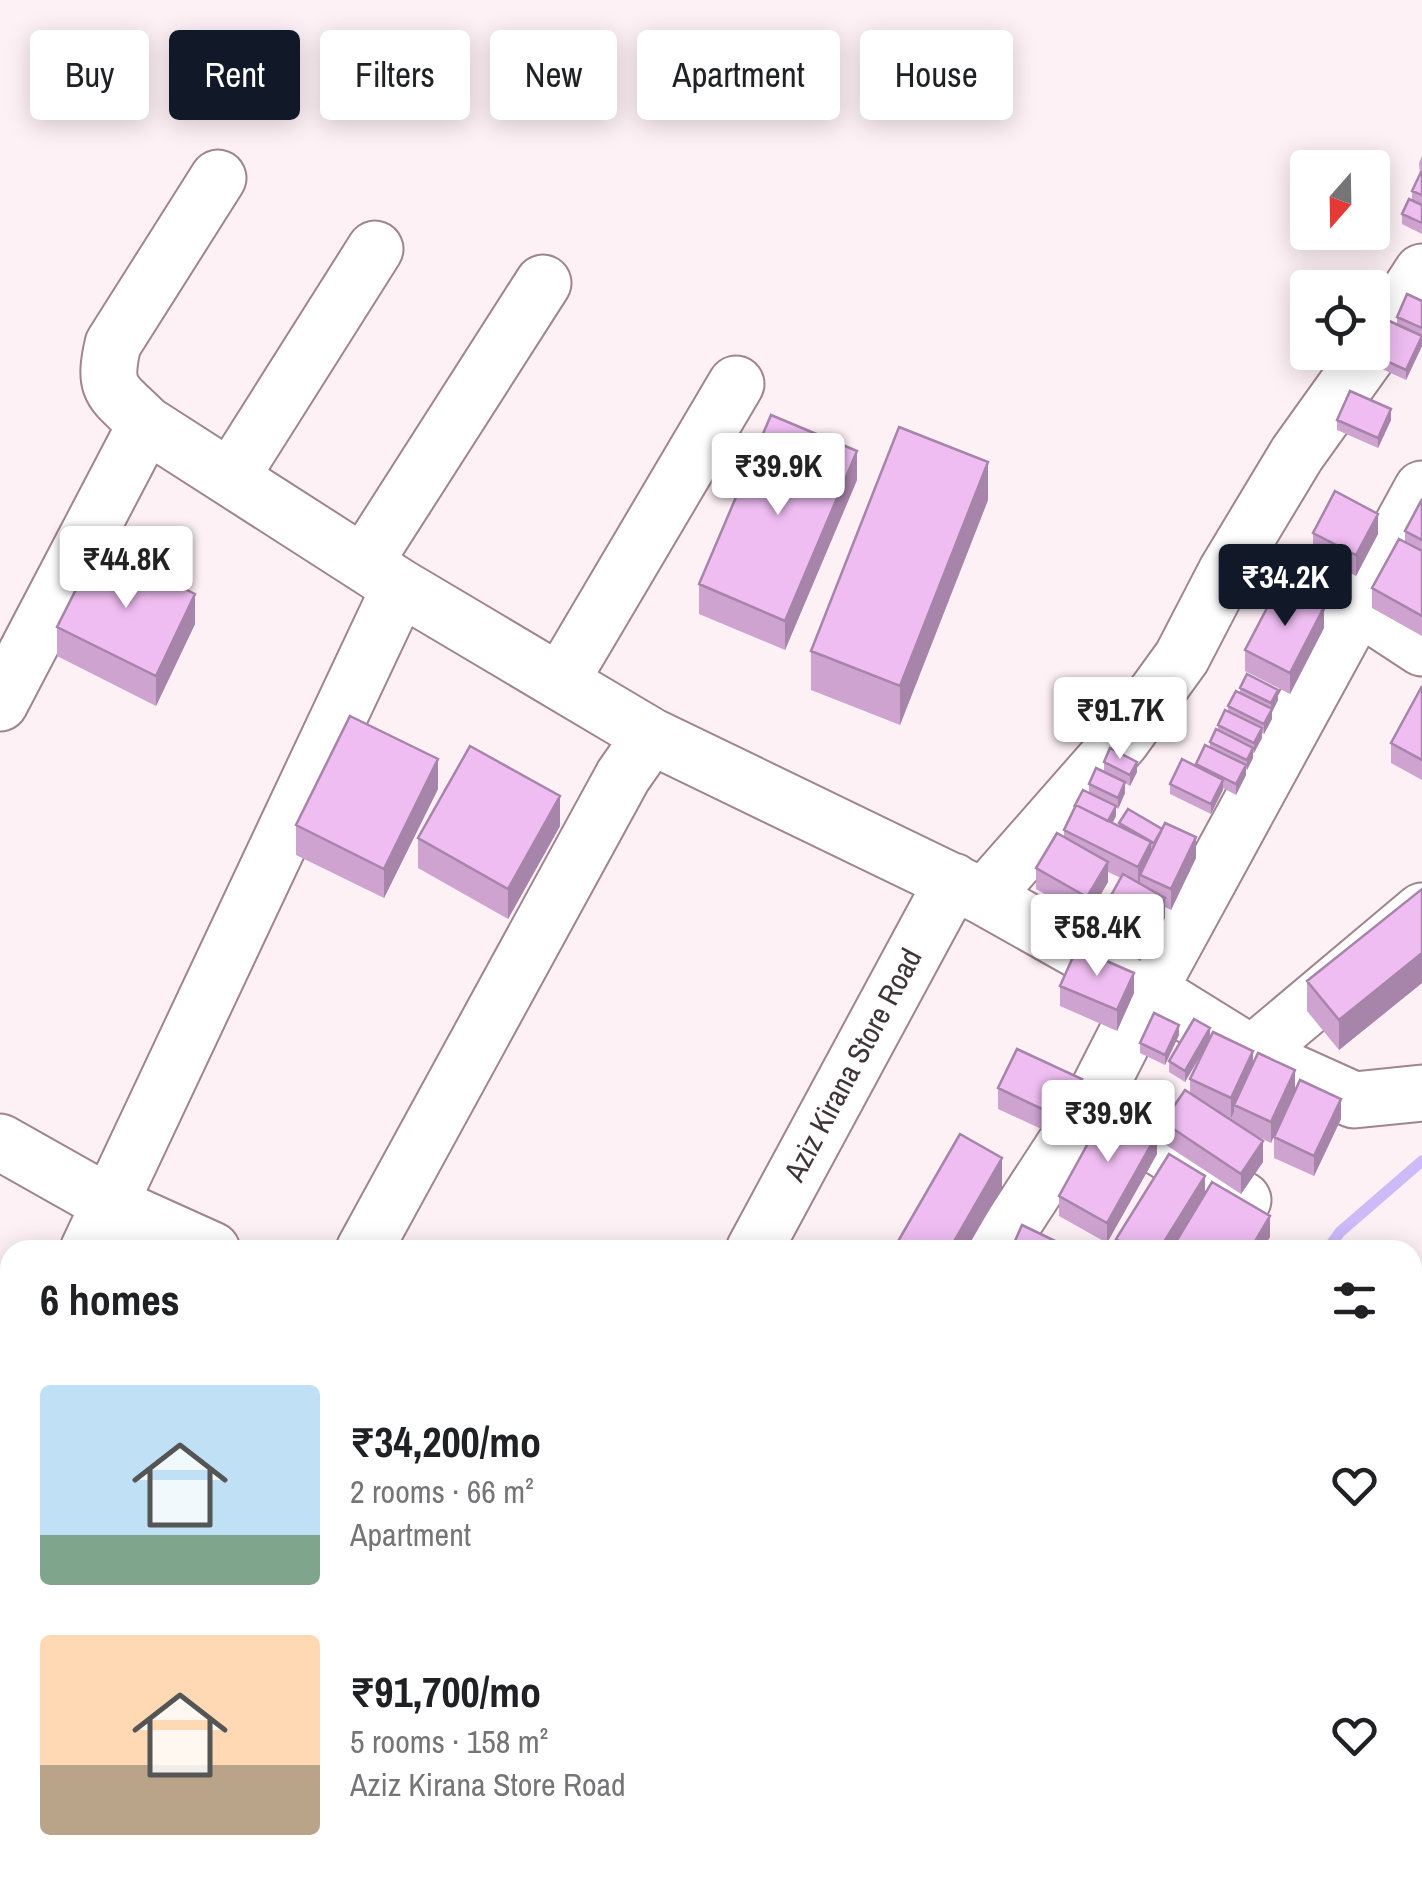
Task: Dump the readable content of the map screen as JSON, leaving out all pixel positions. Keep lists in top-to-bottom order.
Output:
{
  "streets": {
    "street": ["Aziz Kirana Store Road"]
  },
  "north": "bottom",
  "page": {
    "chip": [
      "Buy",
      "Rent",
      "Filters",
      "New",
      "Apartment",
      "House"
    ],
    "price": [
      "₹39.9K",
      "₹44.8K",
      "₹34.2K",
      "₹91.7K",
      "₹58.4K",
      "₹39.9K"
    ],
    "heading": "6 homes",
    "list": [
      {
        "name": "₹34,200/mo",
        "note": "2 rooms · 66 m² · Apartment"
      },
      {
        "name": "₹91,700/mo",
        "note": "5 rooms · 158 m² · Aziz Kirana Store Road"
      }
    ]
  }
}
